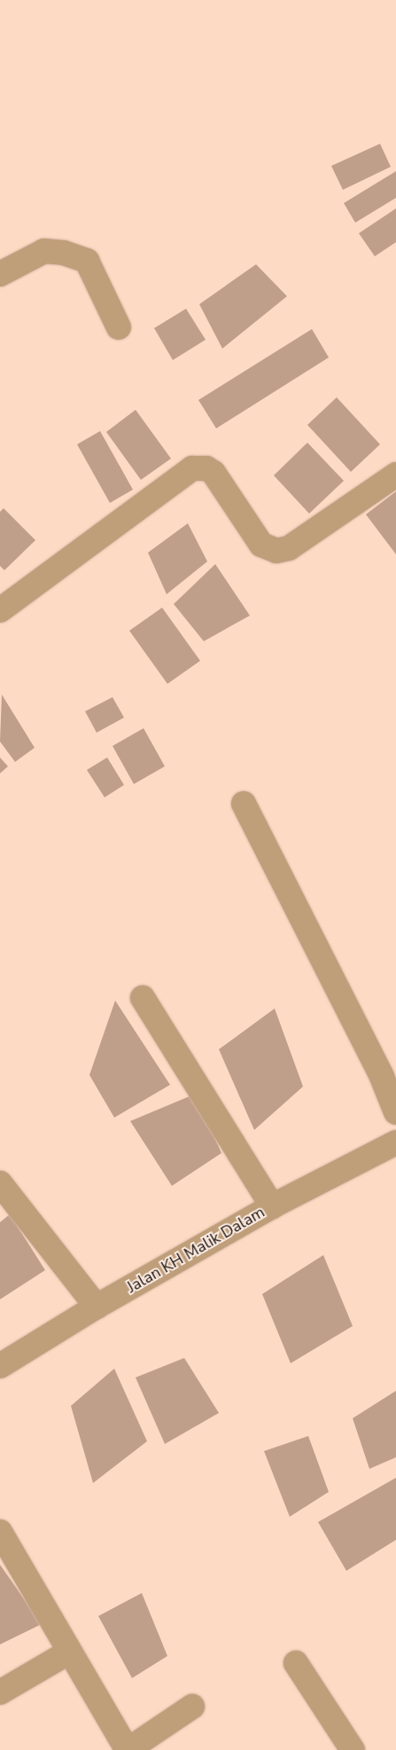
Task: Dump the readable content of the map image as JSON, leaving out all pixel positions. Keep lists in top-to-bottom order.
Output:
{
  "streets": {
    "street": ["Jalan KH Malik Dalam"]
  }
}
